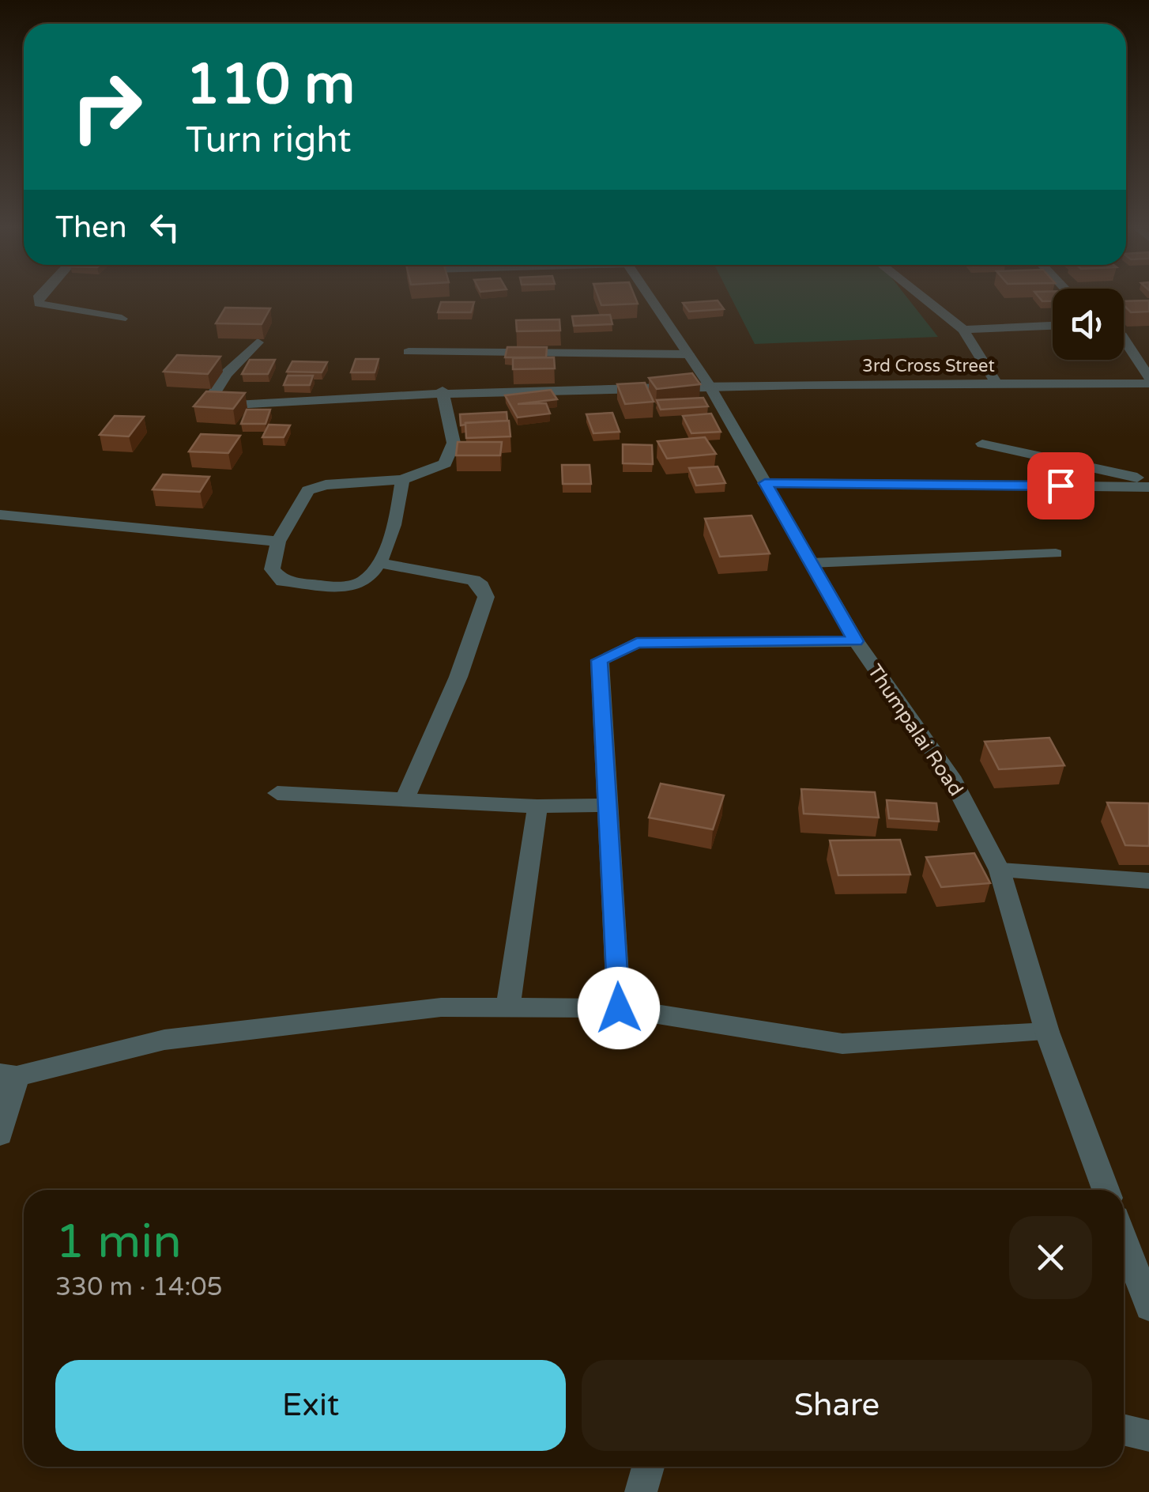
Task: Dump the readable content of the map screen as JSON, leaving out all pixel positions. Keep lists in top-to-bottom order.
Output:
{
  "streets": {
    "street": ["3rd Cross Street", "Thumpalai Road"]
  },
  "crossings": [
    ["3rd Cross Street", "Thumpalai Road"]
  ],
  "page": {
    "turn": ["110 m", "Turn right"],
    "then": "Then",
    "heading": ["1 min", "330 m · 14:05"],
    "buttons": ["Exit", "Share"]
  }
}
